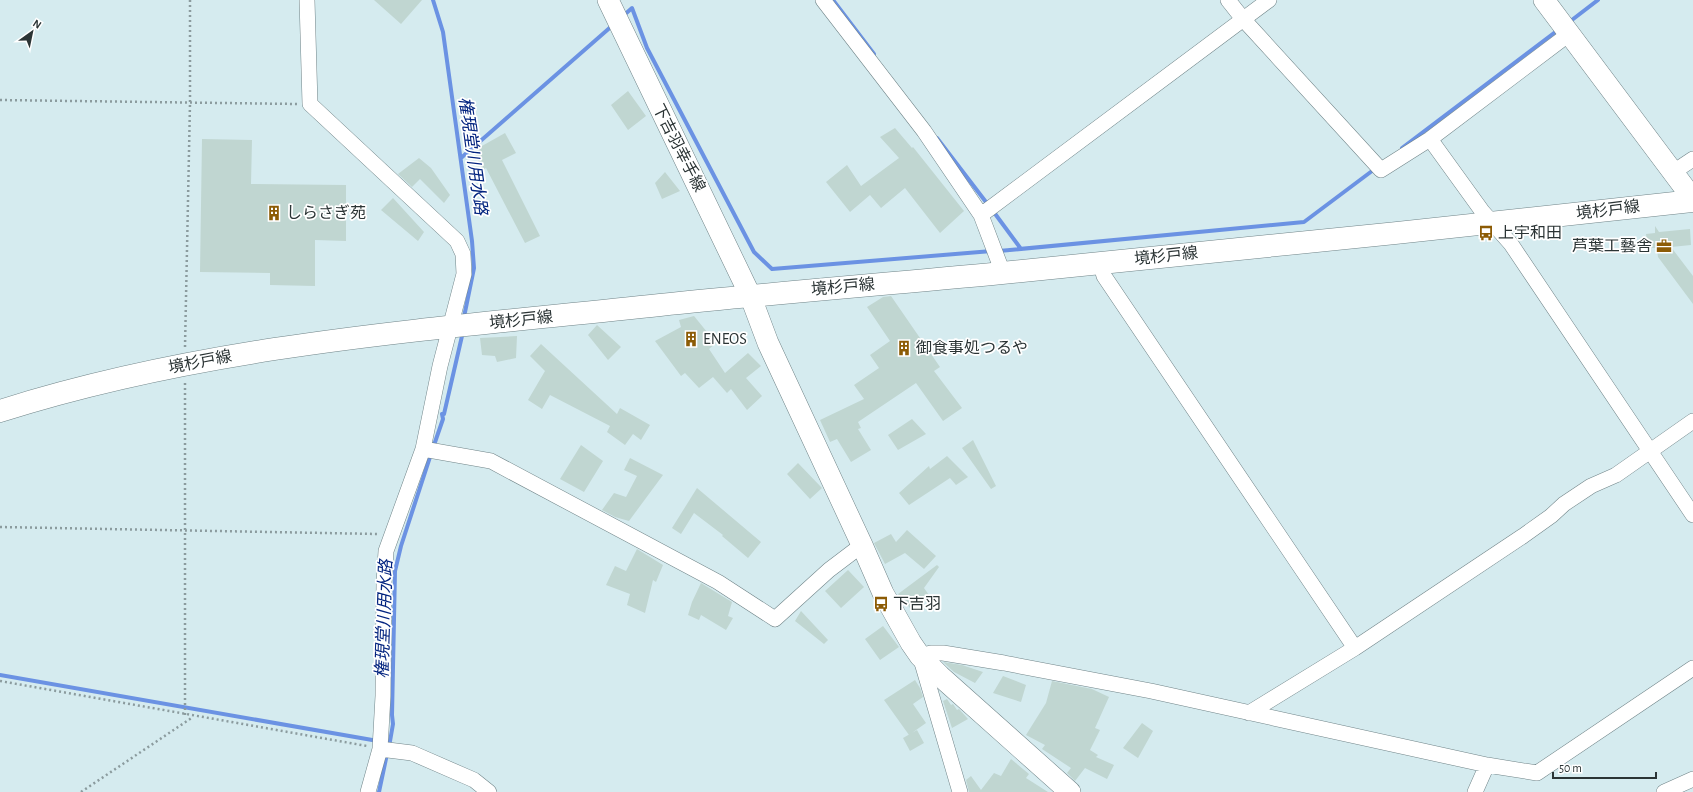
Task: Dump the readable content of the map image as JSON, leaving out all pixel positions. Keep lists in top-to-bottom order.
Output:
{
  "streets": {
    "main road": ["境杉戸線"],
    "street": ["下吉羽幸手線"]
  },
  "crossings": [
    ["下吉羽幸手線", "境杉戸線"]
  ],
  "water": ["権現堂川用水路"],
  "places": {
    "building": ["しらさぎ苑", "ENEOS", "御食事処つるや"],
    "bus stop": ["上宇和田", "下吉羽"],
    "office": ["芦葉工藝舎"]
  },
  "scale_bar": "50 m",
  "north": "top right"
}
